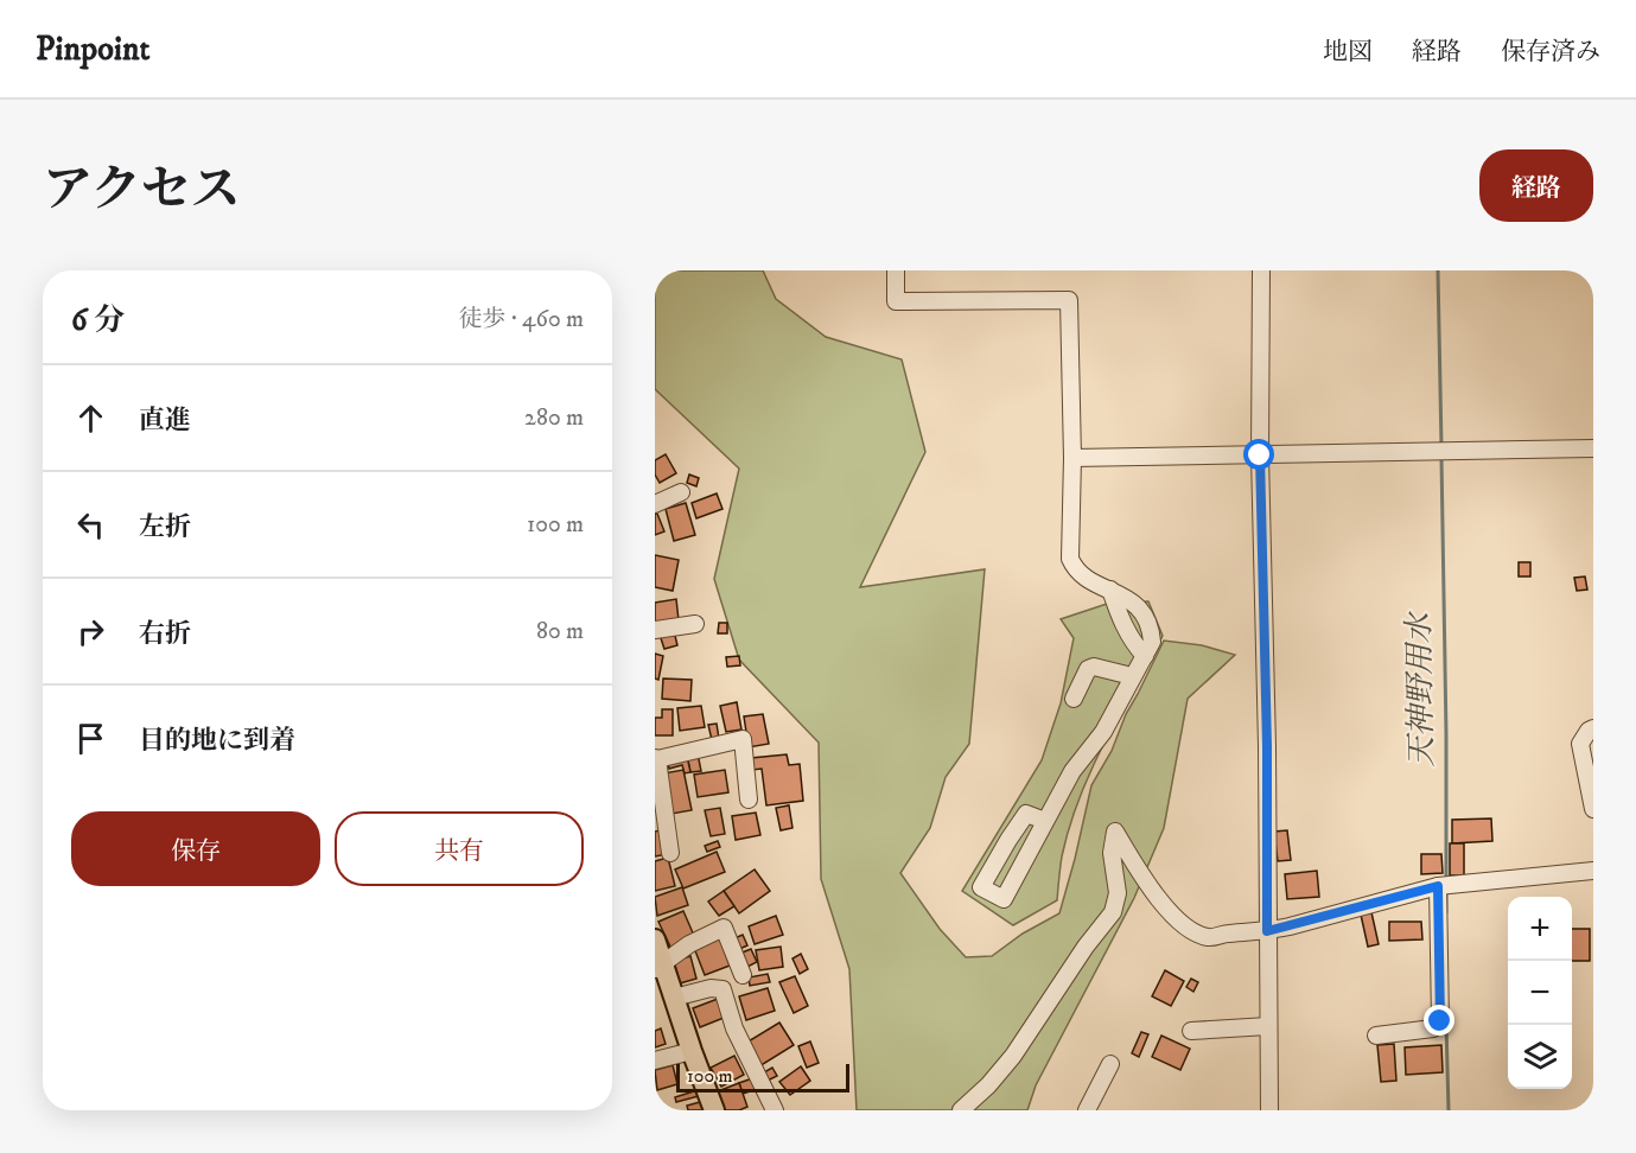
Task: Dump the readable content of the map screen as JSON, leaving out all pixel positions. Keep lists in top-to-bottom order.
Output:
{
  "water": ["天神野用水"],
  "scale_bar": "100 m",
  "page": {
    "header": "Pinpoint",
    "nav": ["地図", "経路", "保存済み"],
    "title": "アクセス",
    "buttons": [
      "経路",
      ["保存", "共有"]
    ],
    "heading": ["6 分", "徒歩 · 460 m"],
    "list": [
      ["直進", "280 m"],
      ["左折", "100 m"],
      ["右折", "80 m"],
      "目的地に到着"
    ],
    "map_buttons": ["+", "−"],
    "scale": "100 m"
  }
}
